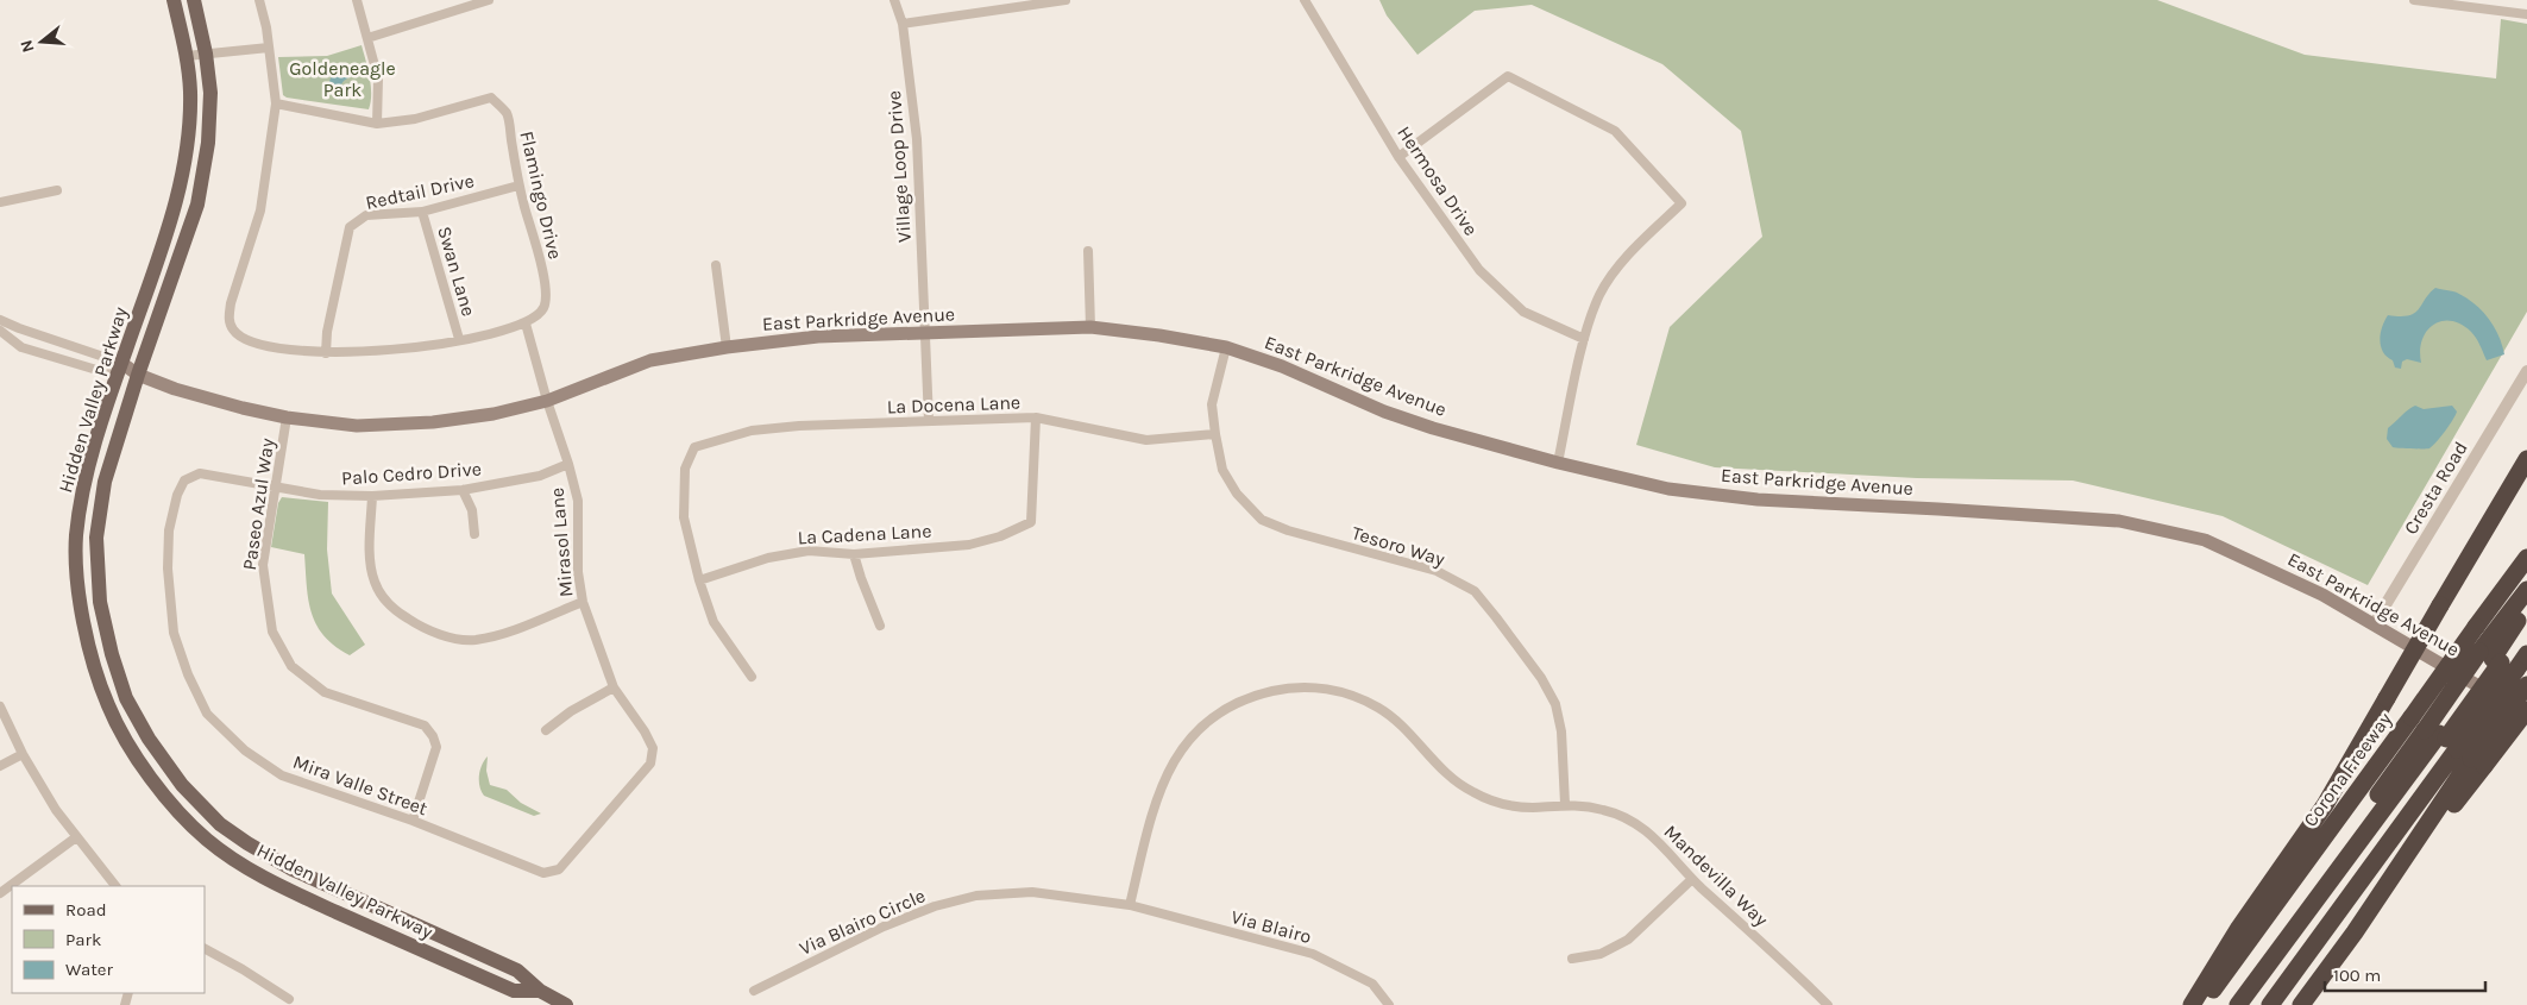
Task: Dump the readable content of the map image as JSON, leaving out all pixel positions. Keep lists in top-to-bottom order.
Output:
{
  "streets": {
    "highway": ["Corona Freeway"],
    "main road": ["East Parkridge Avenue", "Hidden Valley Parkway"],
    "street": [
      "Village Loop Drive",
      "Hermosa Drive",
      "Redtail Drive",
      "Flamingo Drive",
      "Swan Lane",
      "La Docena Lane",
      "Palo Cedro Drive",
      "Cresta Road",
      "Paseo Azul Way",
      "La Cadena Lane",
      "Mirasol Lane",
      "Tesoro Way",
      "Mira Valle Street",
      "Mandevilla Way",
      "Via Blairo Circle",
      "Via Blairo"
    ]
  },
  "crossings": [
    ["Village Loop Drive", "East Parkridge Avenue"],
    ["Village Loop Drive", "La Docena Lane"],
    ["Redtail Drive", "Flamingo Drive"],
    ["Redtail Drive", "Swan Lane"],
    ["Flamingo Drive", "Mirasol Lane"],
    ["East Parkridge Avenue", "Hidden Valley Parkway"],
    ["East Parkridge Avenue", "Cresta Road"],
    ["East Parkridge Avenue", "Paseo Azul Way"],
    ["East Parkridge Avenue", "Mirasol Lane"],
    ["East Parkridge Avenue", "Tesoro Way"],
    ["La Docena Lane", "La Cadena Lane"],
    ["La Docena Lane", "Tesoro Way"],
    ["Palo Cedro Drive", "Paseo Azul Way"],
    ["Palo Cedro Drive", "Mirasol Lane"],
    ["Palo Cedro Drive", "Mira Valle Street"],
    ["Paseo Azul Way", "Mira Valle Street"],
    ["Mirasol Lane", "Mira Valle Street"],
    ["Tesoro Way", "Mandevilla Way"],
    ["Mandevilla Way", "Via Blairo Circle"],
    ["Mandevilla Way", "Via Blairo"],
    ["Via Blairo Circle", "Via Blairo"]
  ],
  "parks": ["Goldeneagle Park"],
  "legend": ["Road", "Park", "Water"],
  "scale_bar": "100 m",
  "north": "left"
}
